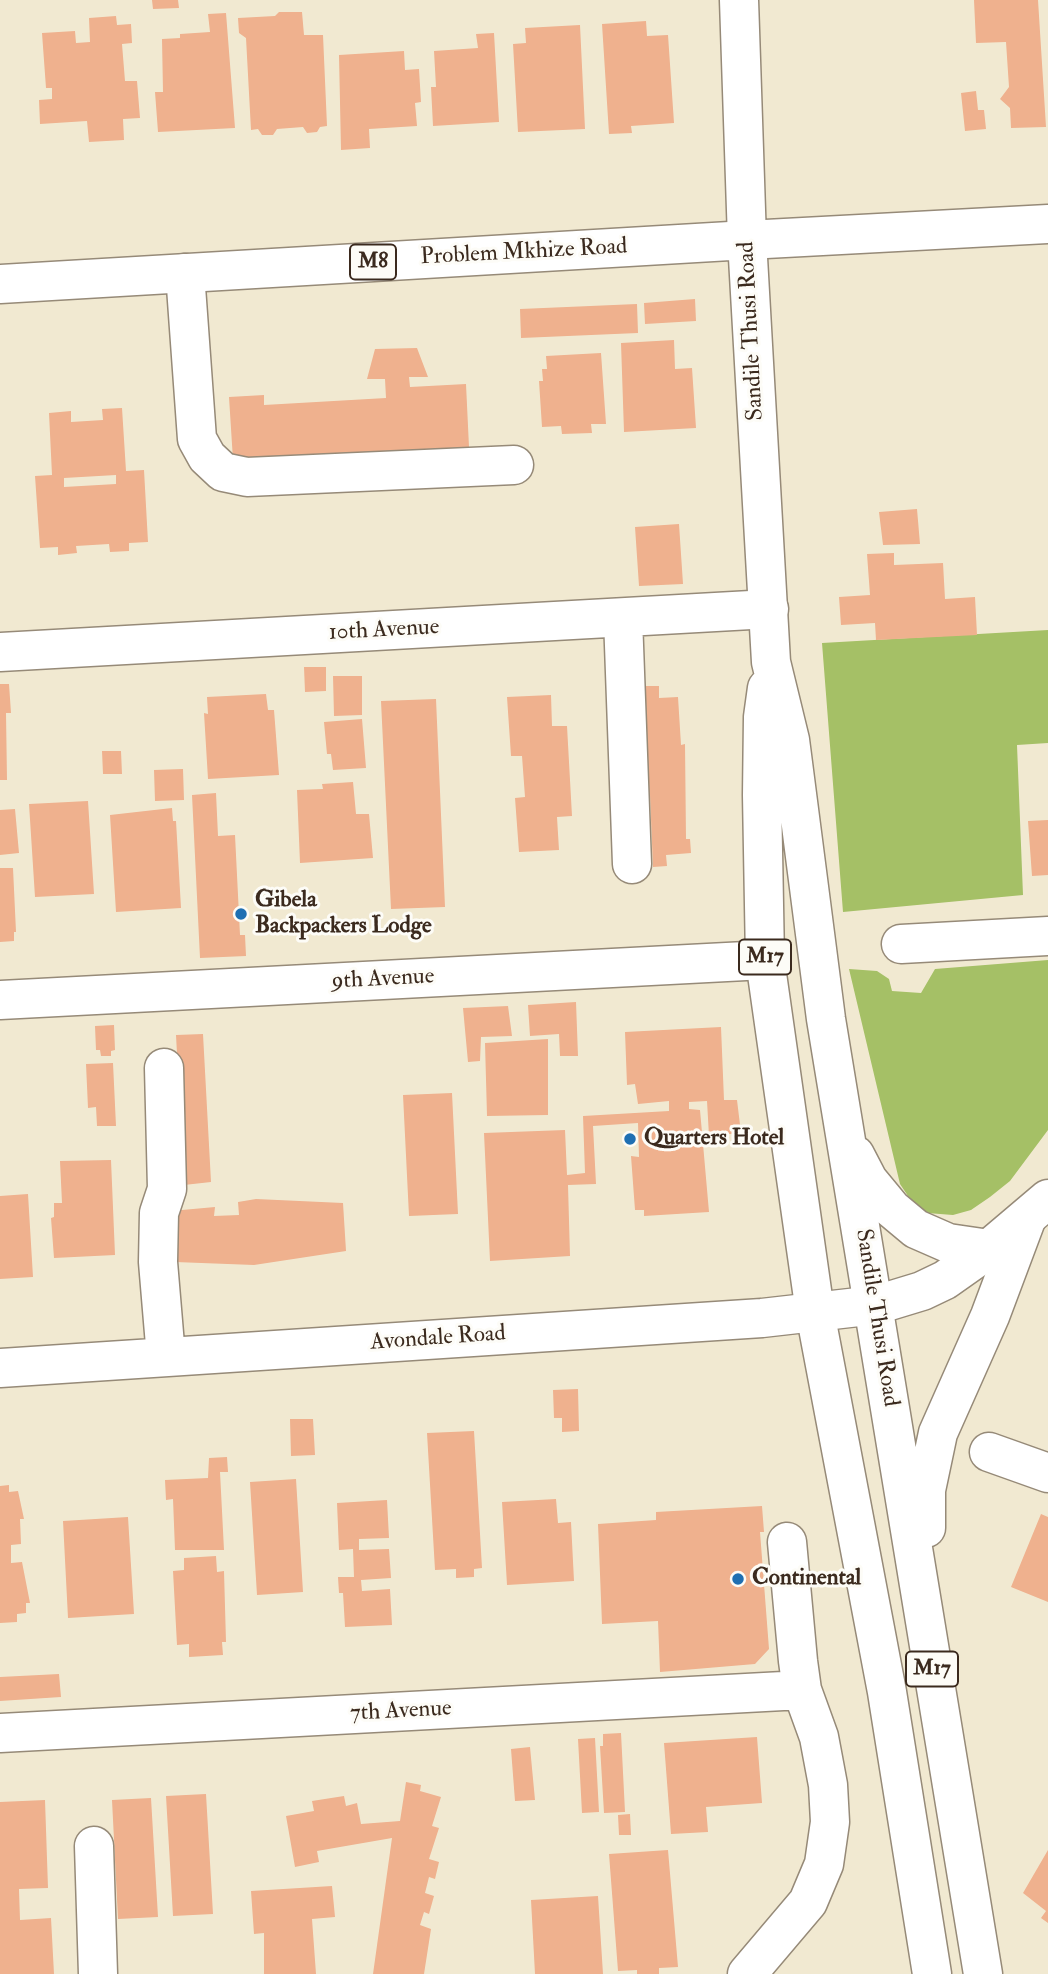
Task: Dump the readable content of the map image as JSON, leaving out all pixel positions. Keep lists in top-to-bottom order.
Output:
{
  "streets": {
    "main road": [
      "Problem Mkhize Road",
      "M8",
      "Sandile Thusi Road",
      "10th Avenue",
      "M17",
      "9th Avenue",
      "Avondale Road",
      "7th Avenue"
    ]
  },
  "crossings": [
    ["Problem Mkhize Road", "Sandile Thusi Road"],
    ["Sandile Thusi Road", "10th Avenue"],
    ["Sandile Thusi Road", "9th Avenue"],
    ["Sandile Thusi Road", "Avondale Road"]
  ],
  "places": ["Gibela Backpackers Lodge", "Quarters Hotel", "Continental"]
}
